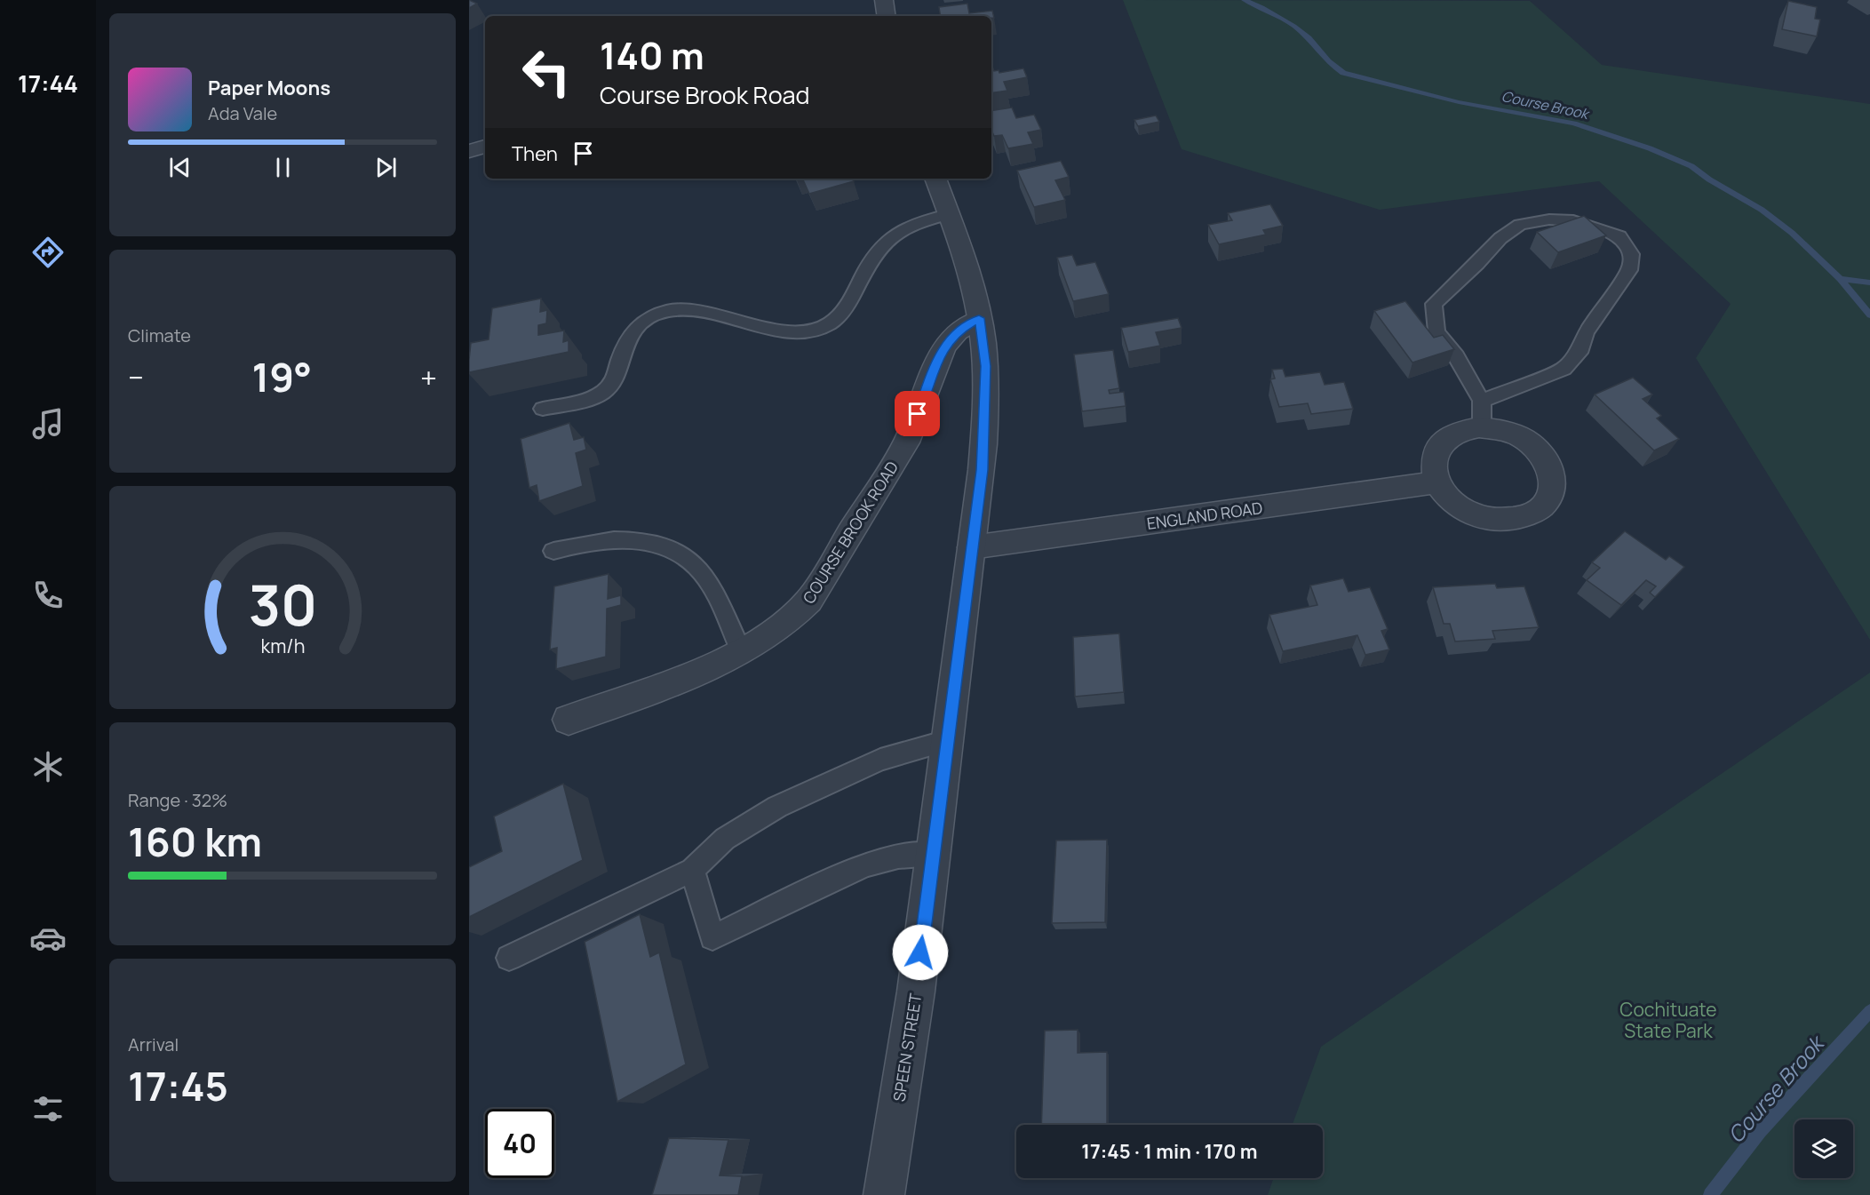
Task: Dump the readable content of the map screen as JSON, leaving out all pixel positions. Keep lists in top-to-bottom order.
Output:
{
  "streets": {
    "street": ["ENGLAND ROAD", "COURSE BROOK ROAD", "SPEEN STREET"]
  },
  "crossings": [
    ["ENGLAND ROAD", "SPEEN STREET"],
    ["COURSE BROOK ROAD", "SPEEN STREET"]
  ],
  "water": ["Course Brook"],
  "parks": ["Cochituate State Park"],
  "page": {
    "tabs": "17:44",
    "turn": ["140 m", "Course Brook Road"],
    "song": ["Paper Moons", "Ada Vale"],
    "then": "Then",
    "tile": [
      "Climate",
      ["Range · 32%", "160 km"],
      ["Arrival", "17:45"]
    ],
    "heat": ["−", "19°", "+"],
    "limit": "40",
    "trip": "17:45 · 1 min · 170 m",
    "gauge": ["30", "km/h"]
  }
}
